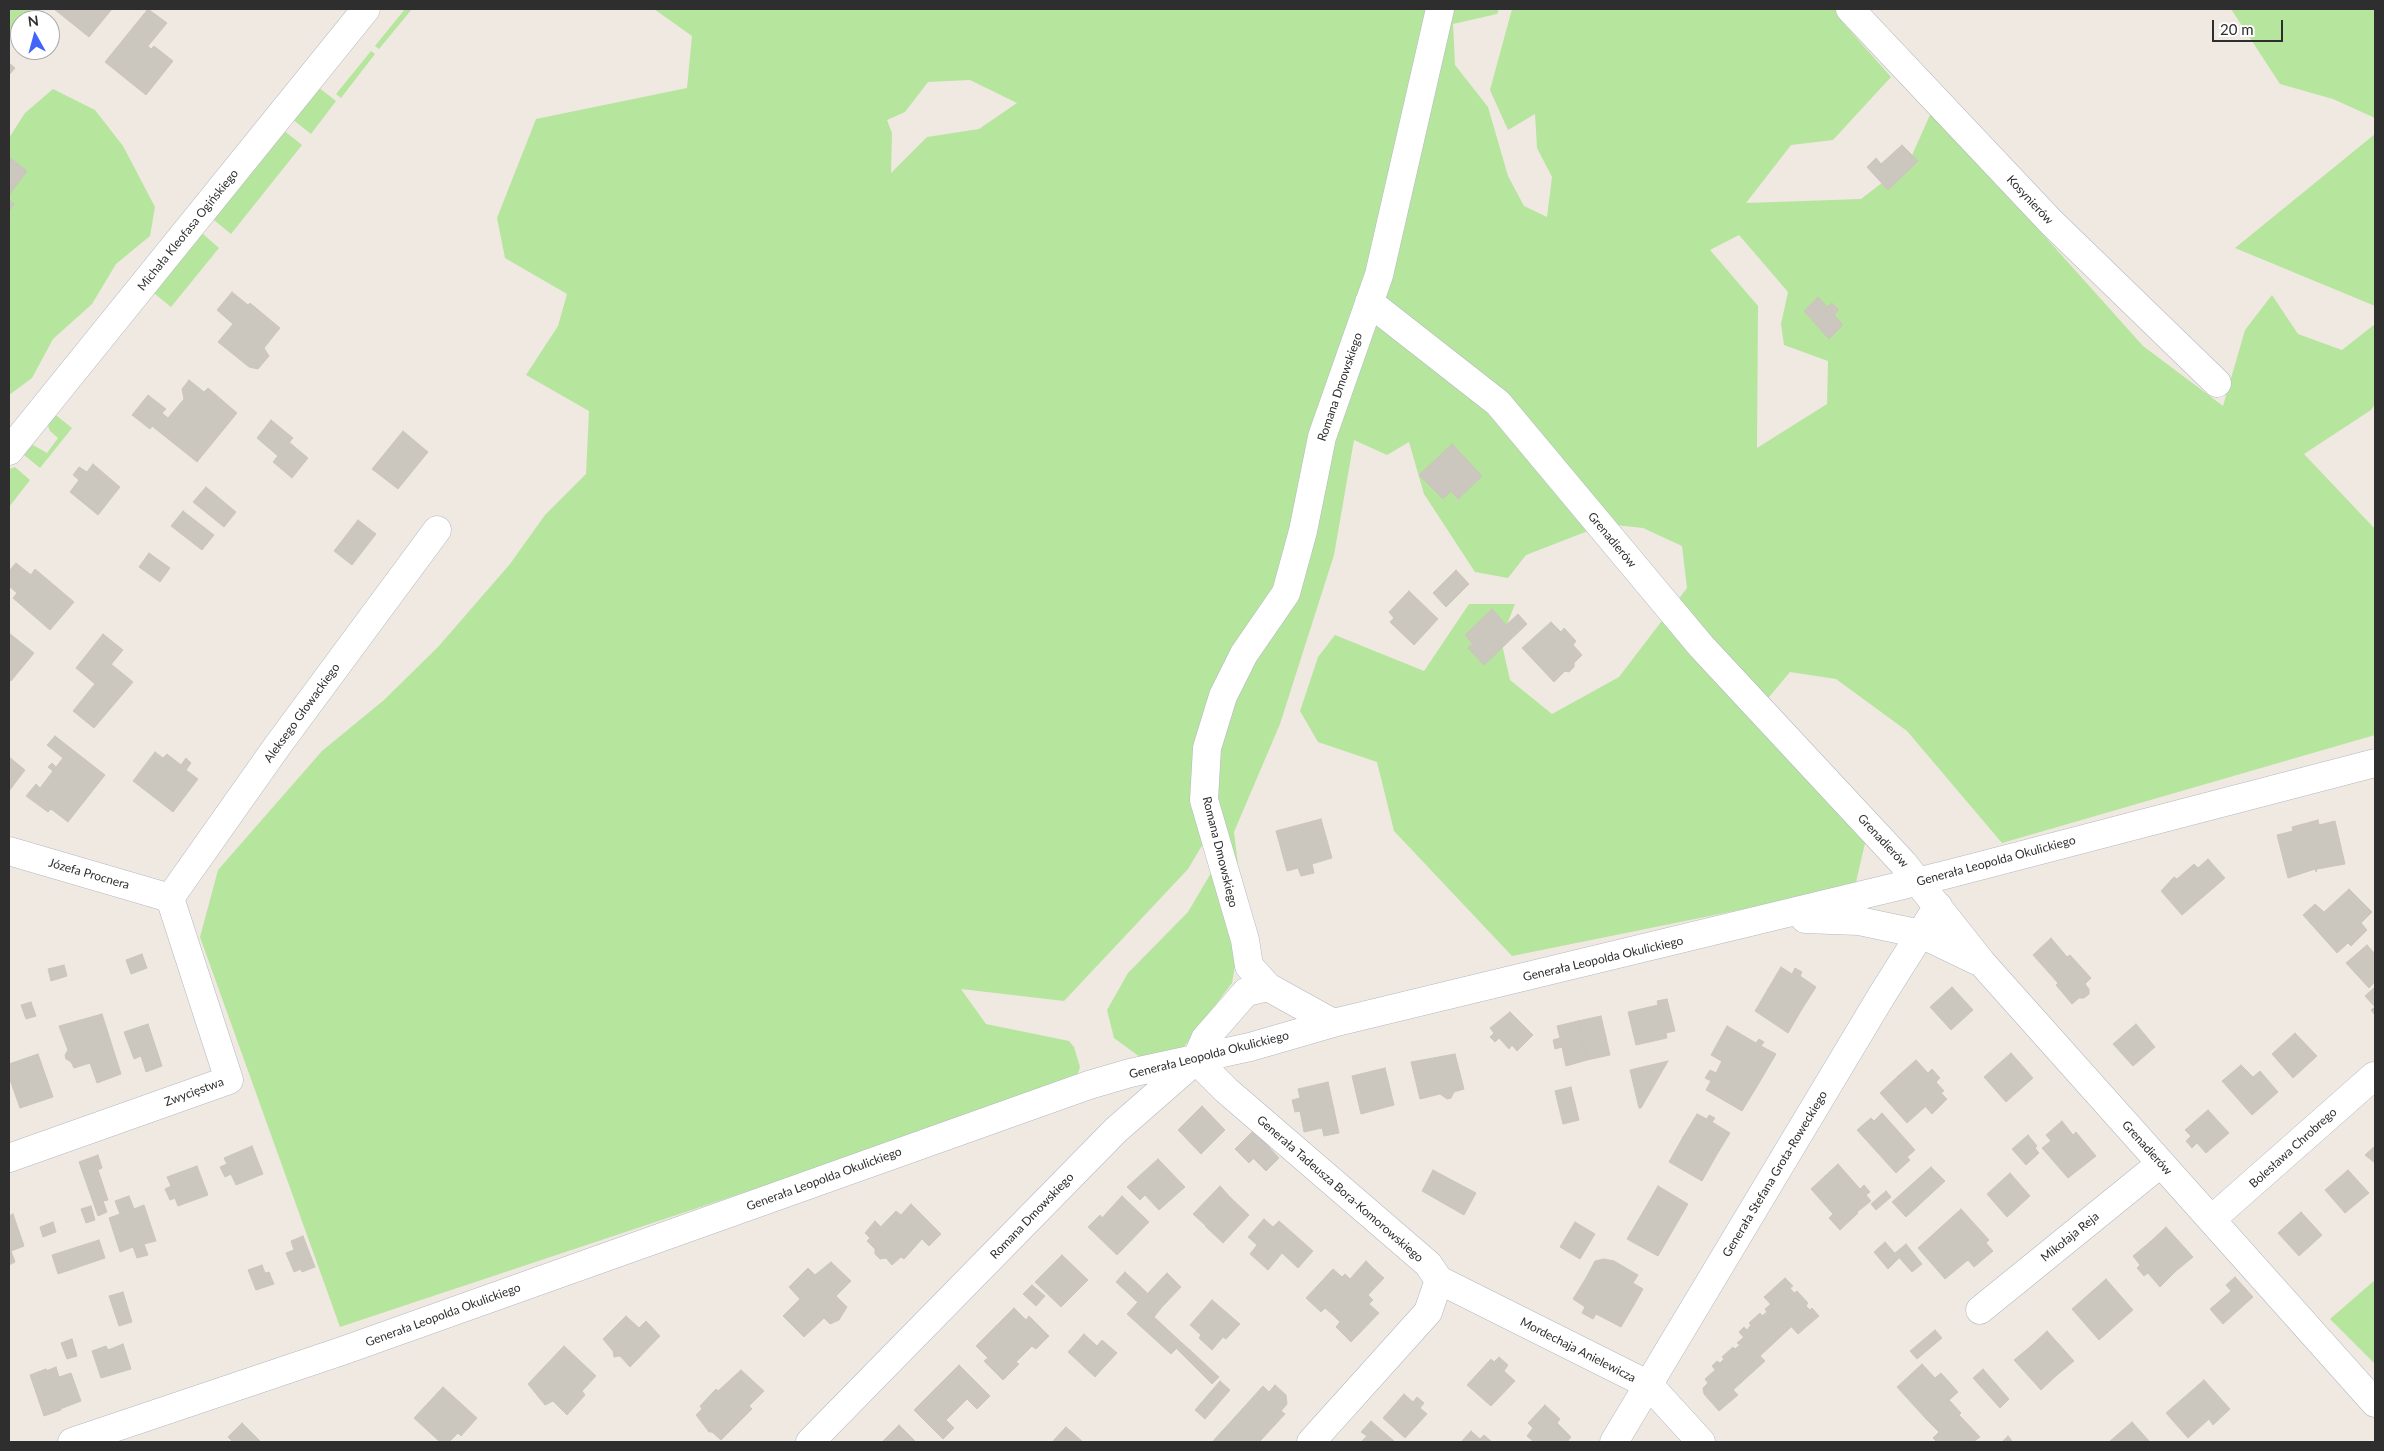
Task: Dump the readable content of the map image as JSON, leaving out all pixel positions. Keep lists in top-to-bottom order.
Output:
{
  "streets": {
    "street": [
      "Kosynierów",
      "Michała Kleofasa Ogińskiego",
      "Romana Dmowskiego",
      "Grenadierów",
      "Aleksego Głowackiego",
      "Generała Leopolda Okulickiego",
      "Józefa Procnera",
      "Zwycięstwa",
      "Bolesława Chrobrego",
      "Generała Stefana Grota-Roweckiego",
      "Generała Tadeusza Bora-Komorowskiego",
      "Mikołaja Reja",
      "Mordechaja Anielewicza"
    ]
  },
  "crossings": [
    ["Romana Dmowskiego", "Grenadierów"],
    ["Romana Dmowskiego", "Generała Leopolda Okulickiego"],
    ["Romana Dmowskiego", "Generała Tadeusza Bora-Komorowskiego"],
    ["Grenadierów", "Generała Leopolda Okulickiego"],
    ["Grenadierów", "Bolesława Chrobrego"],
    ["Grenadierów", "Generała Stefana Grota-Roweckiego"],
    ["Grenadierów", "Mikołaja Reja"],
    ["Aleksego Głowackiego", "Józefa Procnera"],
    ["Aleksego Głowackiego", "Zwycięstwa"],
    ["Generała Leopolda Okulickiego", "Generała Tadeusza Bora-Komorowskiego"],
    ["Józefa Procnera", "Zwycięstwa"],
    ["Generała Stefana Grota-Roweckiego", "Mordechaja Anielewicza"],
    ["Generała Tadeusza Bora-Komorowskiego", "Mordechaja Anielewicza"]
  ],
  "scale_bar": "20 m",
  "north": "top"
}
